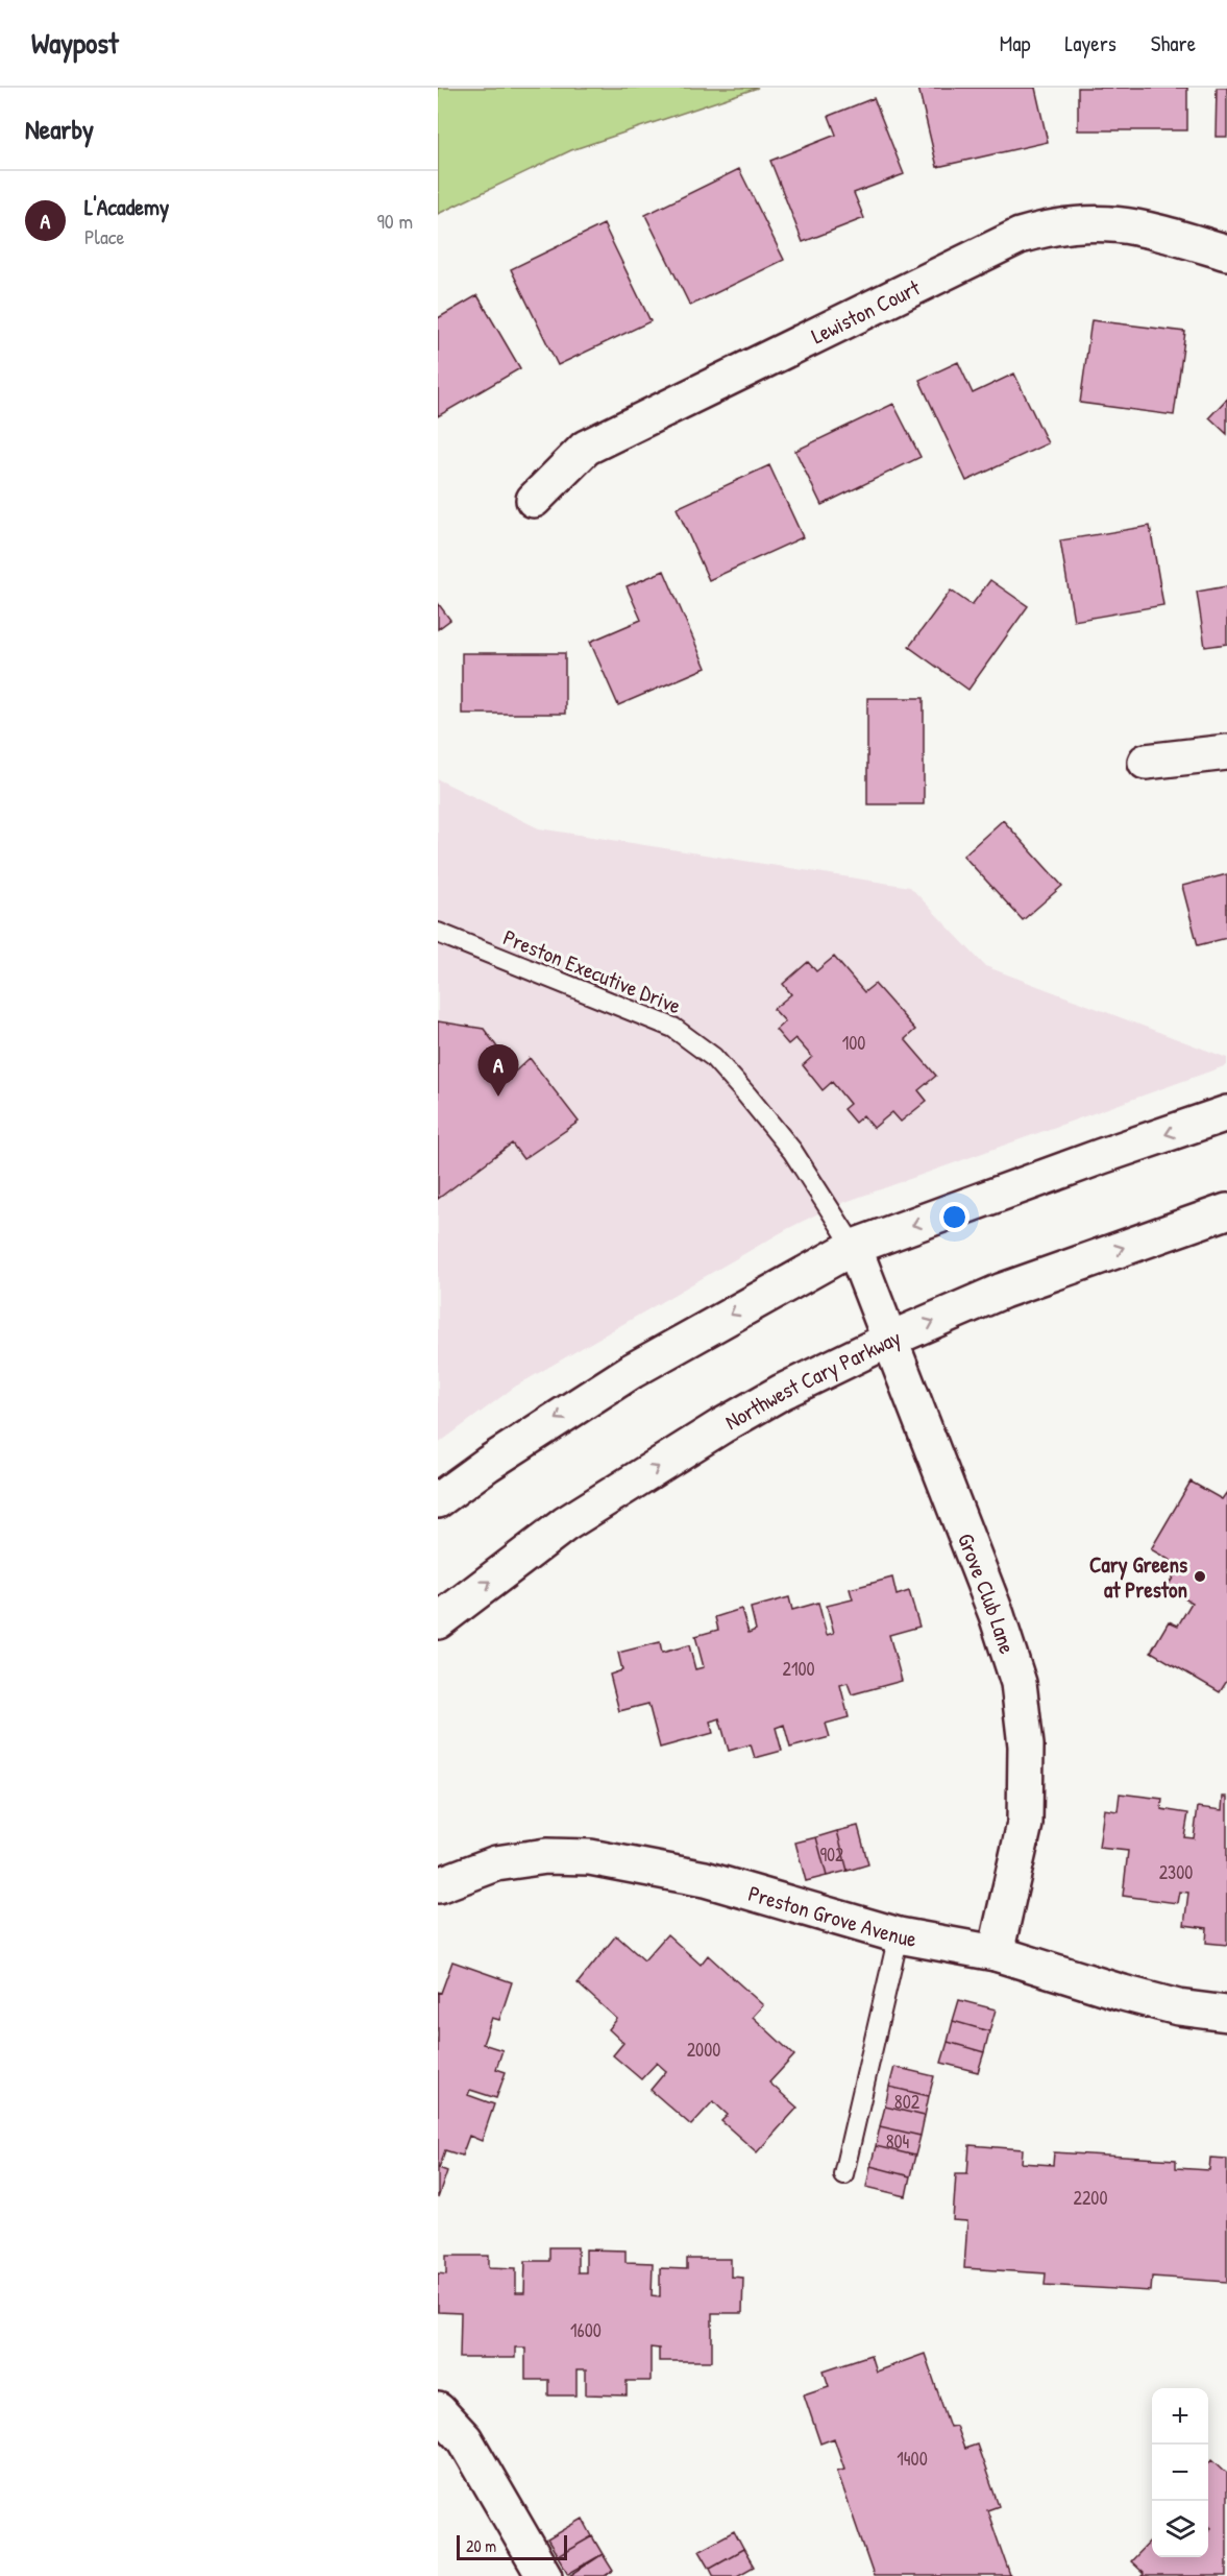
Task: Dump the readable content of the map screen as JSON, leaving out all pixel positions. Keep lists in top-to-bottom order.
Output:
{
  "streets": {
    "street": [
      "Lewiston Court",
      "Northwest Cary Parkway",
      "Grove Club Lane",
      "Preston Grove Avenue"
    ],
    "lane": ["Preston Executive Drive"]
  },
  "crossings": [
    ["Preston Executive Drive", "Grove Club Lane"],
    ["Northwest Cary Parkway", "Grove Club Lane"],
    ["Grove Club Lane", "Preston Grove Avenue"]
  ],
  "places": ["Cary Greens at Preston"],
  "house_numbers": [
    "100",
    "2100",
    "902",
    "2300",
    "2000",
    "802",
    "804",
    "2200",
    "1600",
    "1400"
  ],
  "scale_bar": "20 m",
  "page": {
    "header": "Waypost",
    "nav": ["Map", "Layers", "Share"],
    "heading": "Nearby",
    "list": [
      {
        "mark": "A",
        "name": "L'Academy",
        "note": "Place",
        "value": "90 m"
      }
    ],
    "pins": "A",
    "map_buttons": ["+", "−"],
    "scale": "20 m"
  }
}
